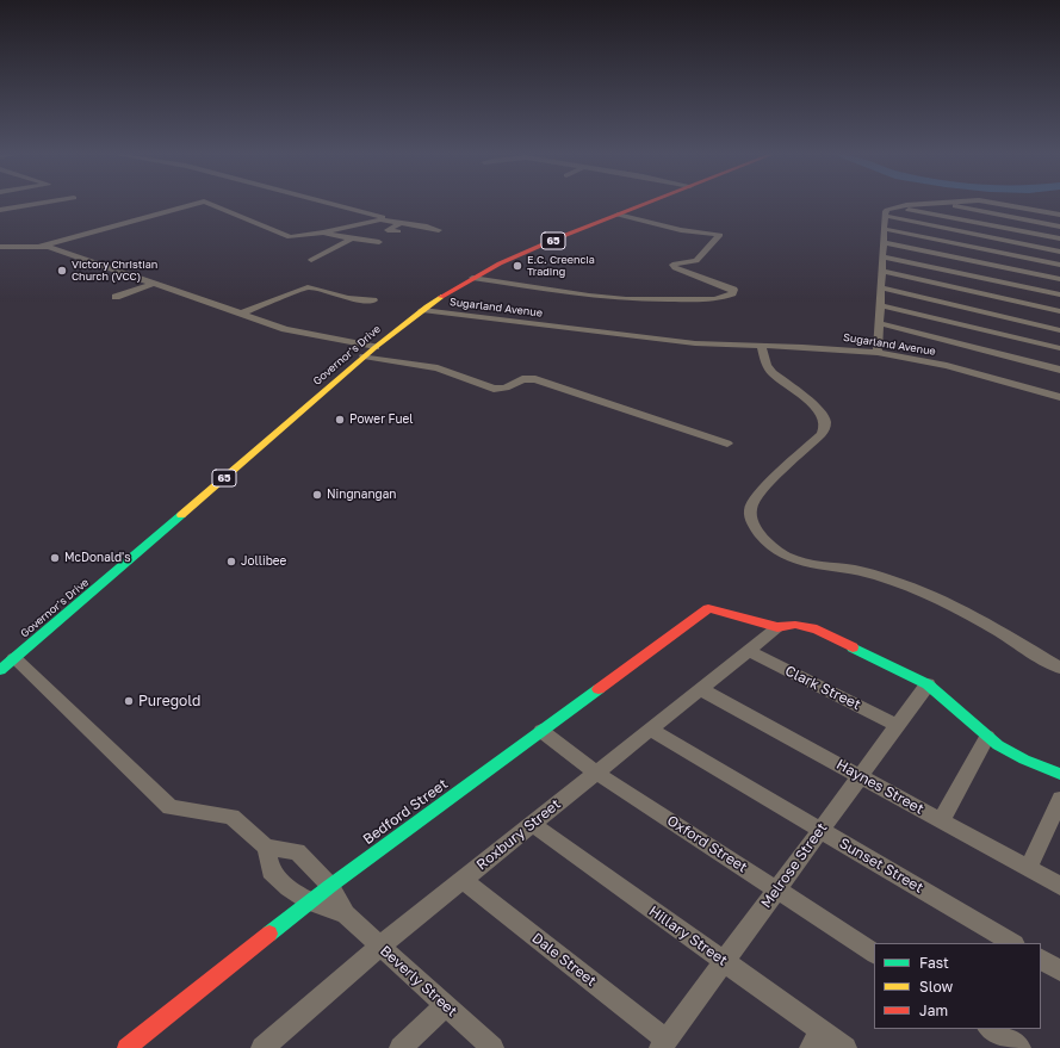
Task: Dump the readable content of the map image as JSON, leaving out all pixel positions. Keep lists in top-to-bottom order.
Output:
{
  "streets": {
    "main road": ["65", "Governor's Drive", "Bedford Street"],
    "street": [
      "Sugarland Avenue",
      "Clark Street",
      "Haynes Street",
      "Roxbury Street",
      "Oxford Street",
      "Melrose Street",
      "Sunset Street",
      "Hillary Street",
      "Dale Street",
      "Beverly Street"
    ]
  },
  "crossings": [
    ["Sugarland Avenue", "Governor's Drive"],
    ["Clark Street", "Roxbury Street"],
    ["Clark Street", "Melrose Street"],
    ["Haynes Street", "Roxbury Street"],
    ["Haynes Street", "Melrose Street"],
    ["Bedford Street", "Roxbury Street"],
    ["Bedford Street", "Oxford Street"],
    ["Bedford Street", "Beverly Street"],
    ["Roxbury Street", "Oxford Street"],
    ["Roxbury Street", "Sunset Street"],
    ["Roxbury Street", "Hillary Street"],
    ["Roxbury Street", "Dale Street"],
    ["Roxbury Street", "Beverly Street"],
    ["Oxford Street", "Melrose Street"],
    ["Melrose Street", "Sunset Street"],
    ["Melrose Street", "Hillary Street"],
    ["Melrose Street", "Dale Street"]
  ],
  "places": [
    "E.C. Creencia Trading",
    "Victory Christian Church (VCC)",
    "Power Fuel",
    "Ningnangan",
    "McDonald's",
    "Jollibee",
    "Puregold"
  ],
  "legend": ["Fast", "Slow", "Jam"]
}
